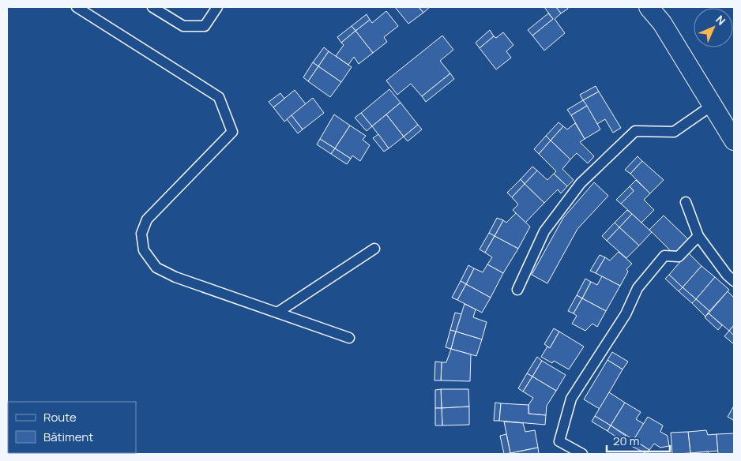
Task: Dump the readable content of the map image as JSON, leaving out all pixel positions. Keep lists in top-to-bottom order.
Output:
{
  "legend": ["Route", "Bâtiment"],
  "scale_bar": "20 m",
  "north": "top right"
}
